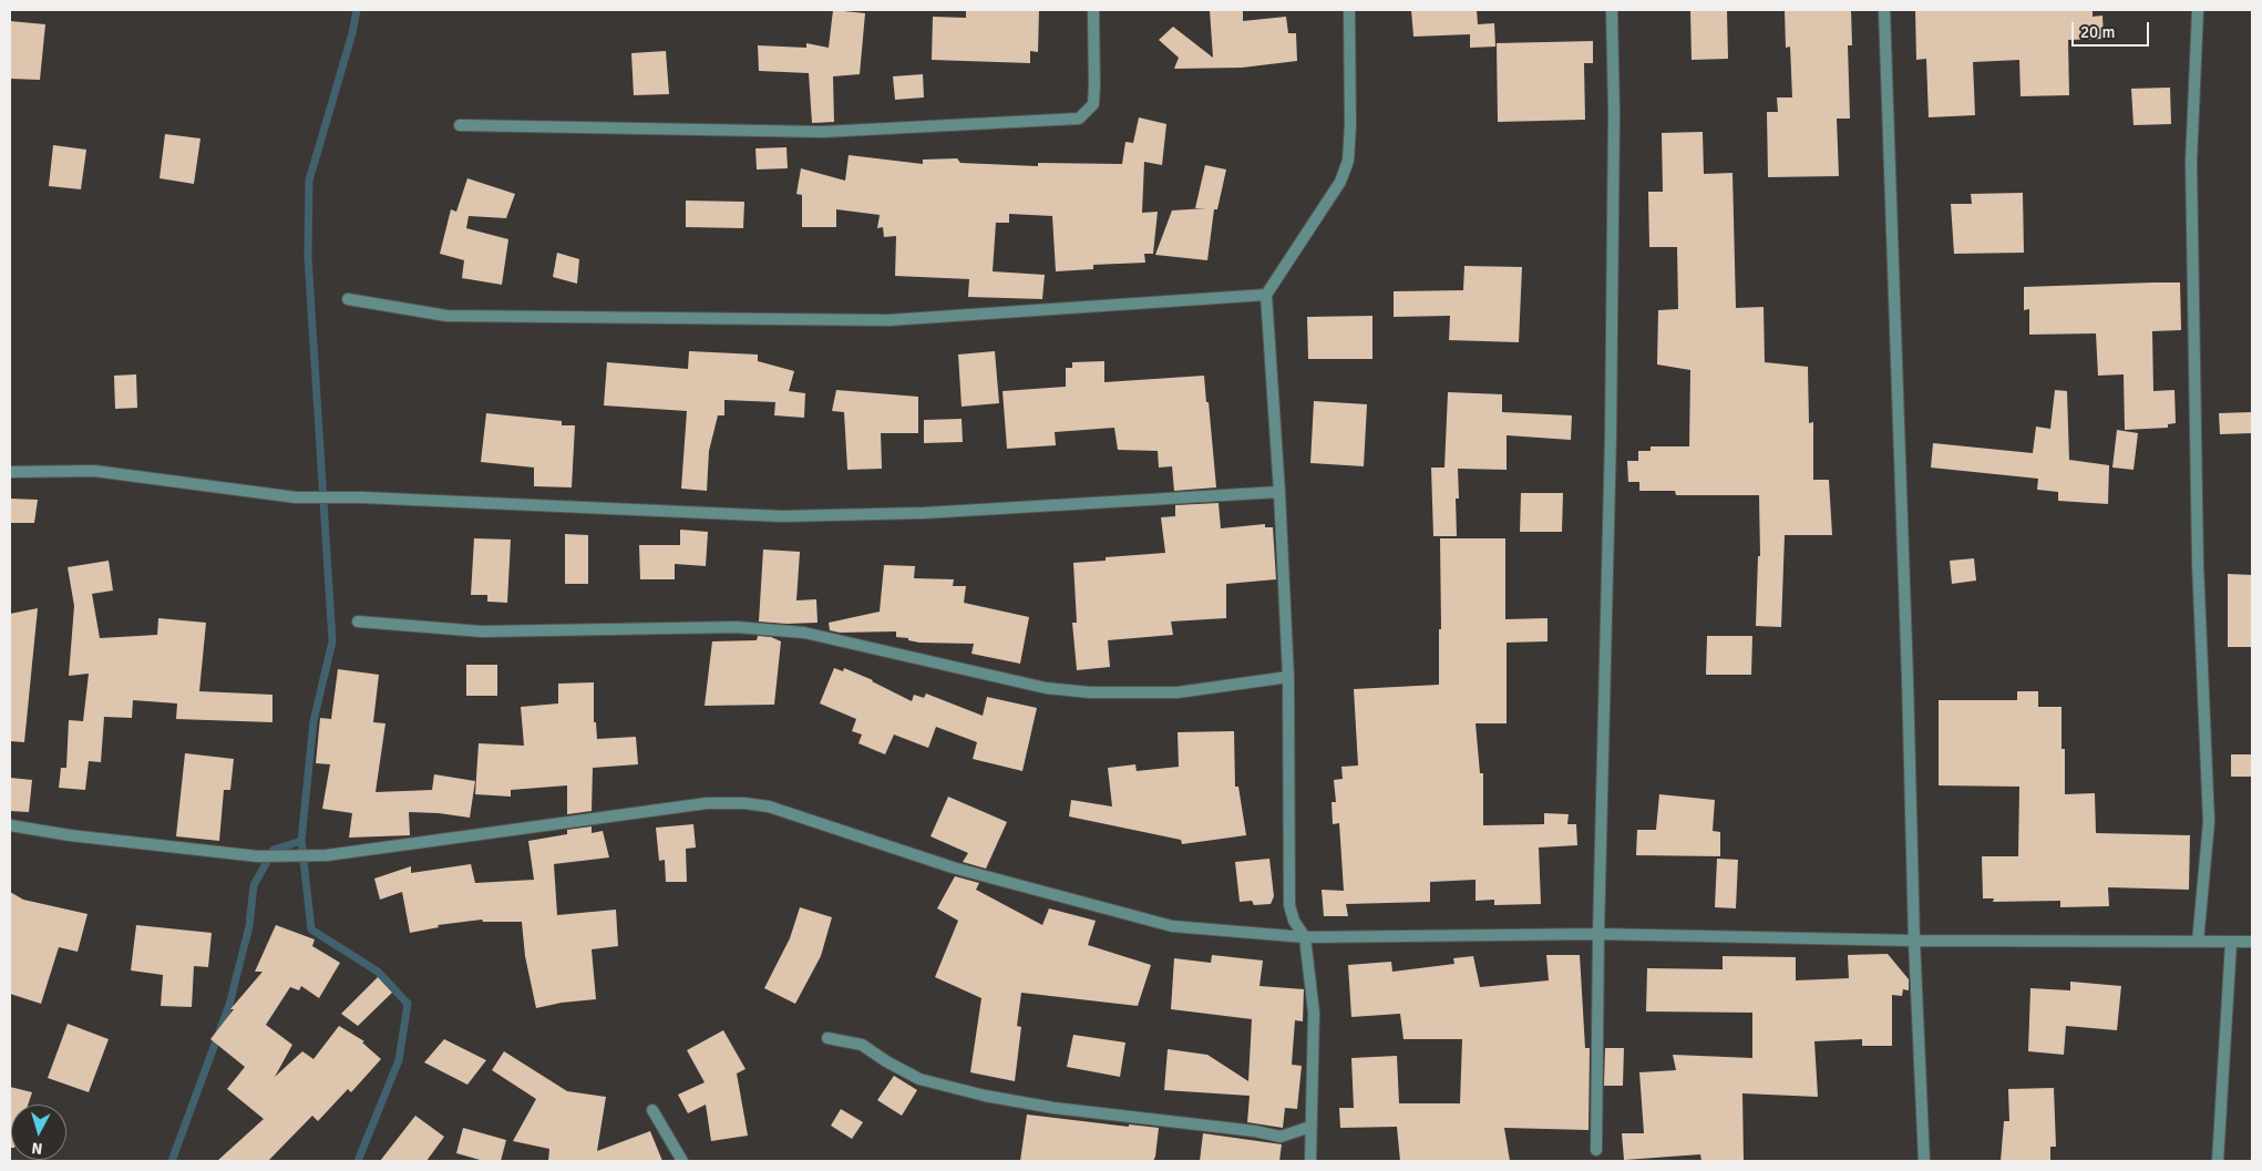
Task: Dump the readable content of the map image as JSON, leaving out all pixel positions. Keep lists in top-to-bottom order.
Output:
{
  "scale_bar": "20 m",
  "north": "bottom"
}
